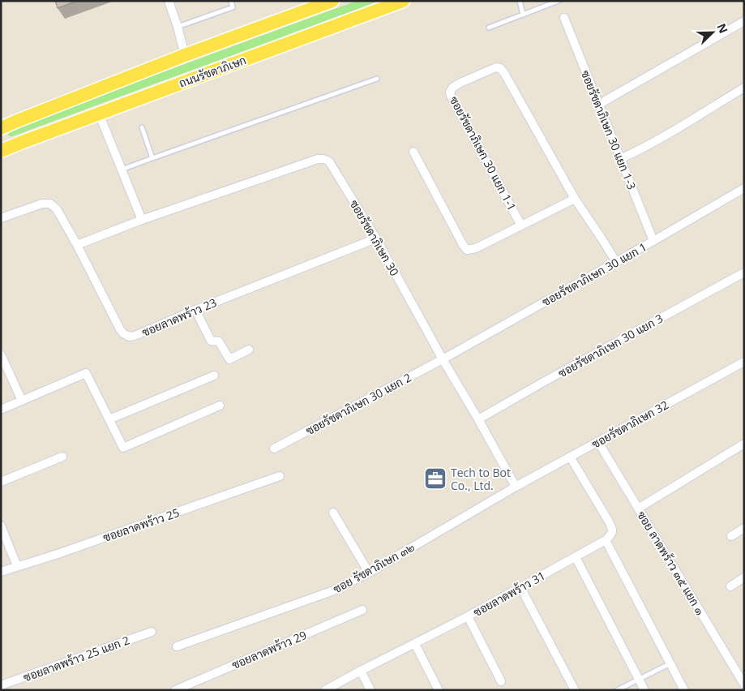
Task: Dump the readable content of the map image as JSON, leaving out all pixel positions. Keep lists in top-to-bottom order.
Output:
{
  "streets": {
    "main road": ["ถนนรัชดาภิเษก"],
    "street": [
      "ซอยรัชดาภิเษก 30 แยก 1-3",
      "ซอยรัชดาภิเษก 30 แยก 1-1",
      "ซอยรัชดาภิเษก 30",
      "ซอยรัชดาภิเษก 30 แยก 1",
      "ซอยลาดพร้าว 23",
      "ซอยรัชดาภิเษก 30 แยก 3",
      "ซอยรัชดาภิเษก 30 แยก 2",
      "ซอยรัชดาภิเษก 32",
      "ซอยลาดพร้าว 25",
      "ซอย ลาดพร้าว ๓๕ แยก ๑",
      "ซอย รัชดาภิเษก ๓๒",
      "ซอยลาดพร้าว 31",
      "ซอยลาดพร้าว 29",
      "ซอยลาดพร้าว 25 แยก 2"
    ]
  },
  "crossings": [
    ["ซอยรัชดาภิเษก 30 แยก 1-3", "ซอยรัชดาภิเษก 30 แยก 1"],
    ["ซอยรัชดาภิเษก 30 แยก 1-1", "ซอยรัชดาภิเษก 30 แยก 1"],
    ["ซอยรัชดาภิเษก 30", "ซอยรัชดาภิเษก 30 แยก 1"],
    ["ซอยรัชดาภิเษก 30", "ซอยลาดพร้าว 23"],
    ["ซอยรัชดาภิเษก 30", "ซอยรัชดาภิเษก 30 แยก 3"],
    ["ซอยรัชดาภิเษก 30", "ซอยรัชดาภิเษก 30 แยก 2"],
    ["ซอยรัชดาภิเษก 30", "ซอยรัชดาภิเษก 32"],
    ["ซอยรัชดาภิเษก 30", "ซอย รัชดาภิเษก ๓๒"],
    ["ซอยรัชดาภิเษก 30 แยก 1", "ซอยรัชดาภิเษก 30 แยก 2"],
    ["ซอยรัชดาภิเษก 32", "ซอย ลาดพร้าว ๓๕ แยก ๑"],
    ["ซอยรัชดาภิเษก 32", "ซอย รัชดาภิเษก ๓๒"]
  ],
  "places": {
    "office": ["Tech to Bot Co., Ltd."]
  },
  "north": "top right"
}
